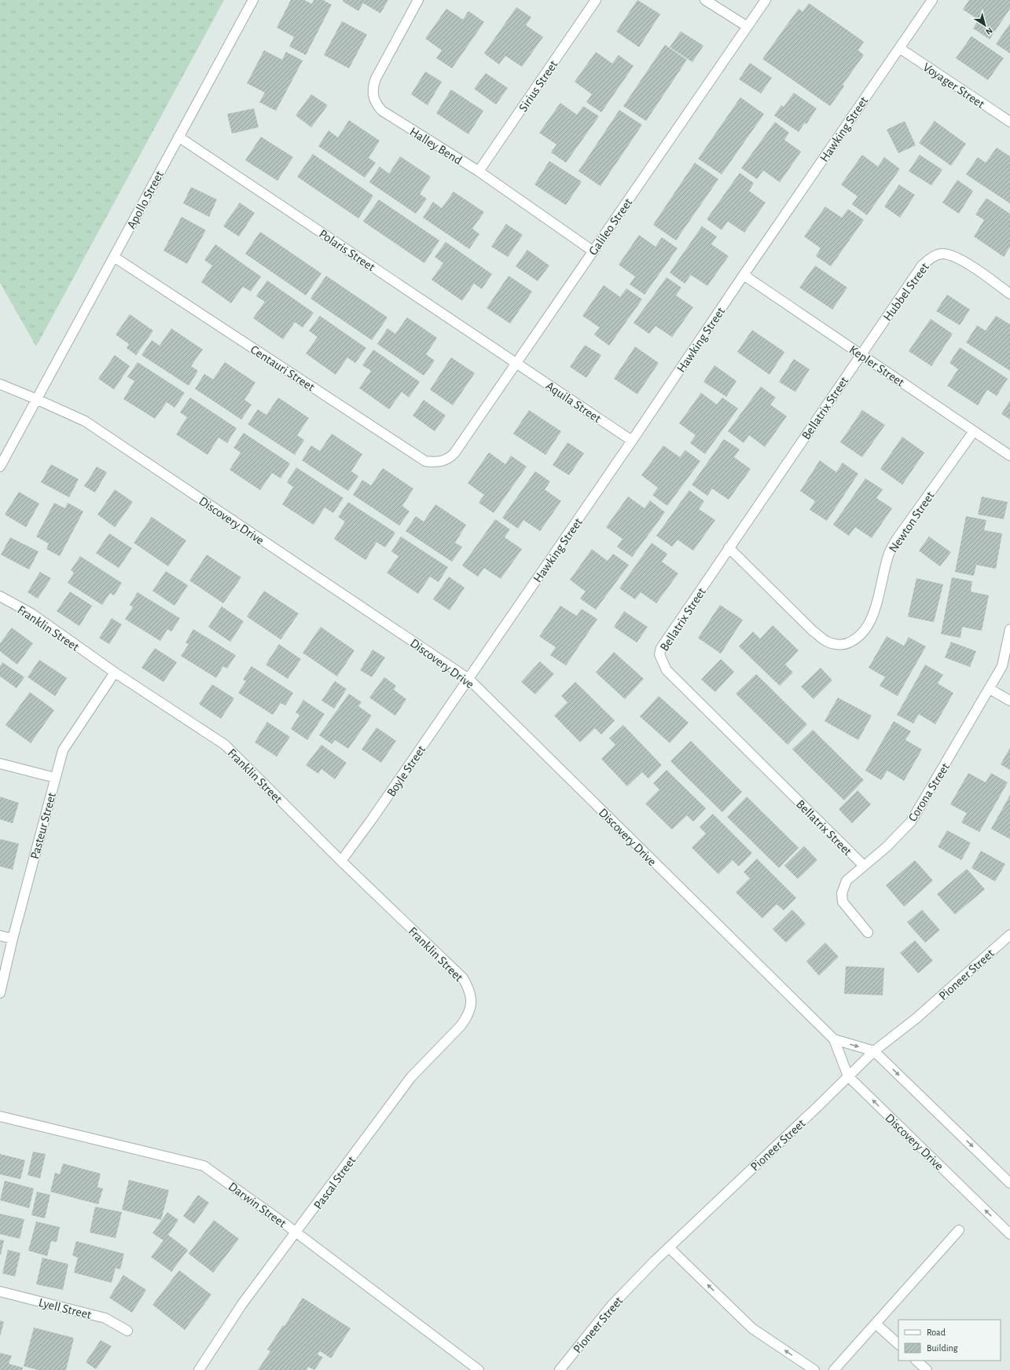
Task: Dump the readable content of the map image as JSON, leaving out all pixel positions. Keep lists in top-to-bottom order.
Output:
{
  "streets": {
    "street": [
      "Voyager Street",
      "Sirius Street",
      "Hawking Street",
      "Halley Bend",
      "Apollo Street",
      "Galileo Street",
      "Polaris Street",
      "Hubbel Street",
      "Kepler Street",
      "Centauri Street",
      "Aquila Street",
      "Bellatrix Street",
      "Discovery Drive",
      "Newton Street",
      "Franklin Street",
      "Boyle Street",
      "Corona Street",
      "Pasteur Street",
      "Pioneer Street",
      "Pascal Street",
      "Darwin Street",
      "Lyell Street"
    ]
  },
  "crossings": [
    ["Voyager Street", "Hawking Street"],
    ["Sirius Street", "Halley Bend"],
    ["Hawking Street", "Kepler Street"],
    ["Hawking Street", "Aquila Street"],
    ["Hawking Street", "Discovery Drive"],
    ["Hawking Street", "Boyle Street"],
    ["Halley Bend", "Galileo Street"],
    ["Apollo Street", "Polaris Street"],
    ["Apollo Street", "Centauri Street"],
    ["Apollo Street", "Discovery Drive"],
    ["Galileo Street", "Polaris Street"],
    ["Galileo Street", "Centauri Street"],
    ["Galileo Street", "Aquila Street"],
    ["Polaris Street", "Aquila Street"],
    ["Hubbel Street", "Kepler Street"],
    ["Hubbel Street", "Bellatrix Street"],
    ["Kepler Street", "Bellatrix Street"],
    ["Kepler Street", "Newton Street"],
    ["Bellatrix Street", "Newton Street"],
    ["Bellatrix Street", "Corona Street"],
    ["Discovery Drive", "Boyle Street"],
    ["Discovery Drive", "Pioneer Street"],
    ["Franklin Street", "Boyle Street"],
    ["Franklin Street", "Pasteur Street"],
    ["Franklin Street", "Pascal Street"],
    ["Pascal Street", "Darwin Street"]
  ],
  "legend": ["Road", "Building"],
  "north": "bottom right"
}
